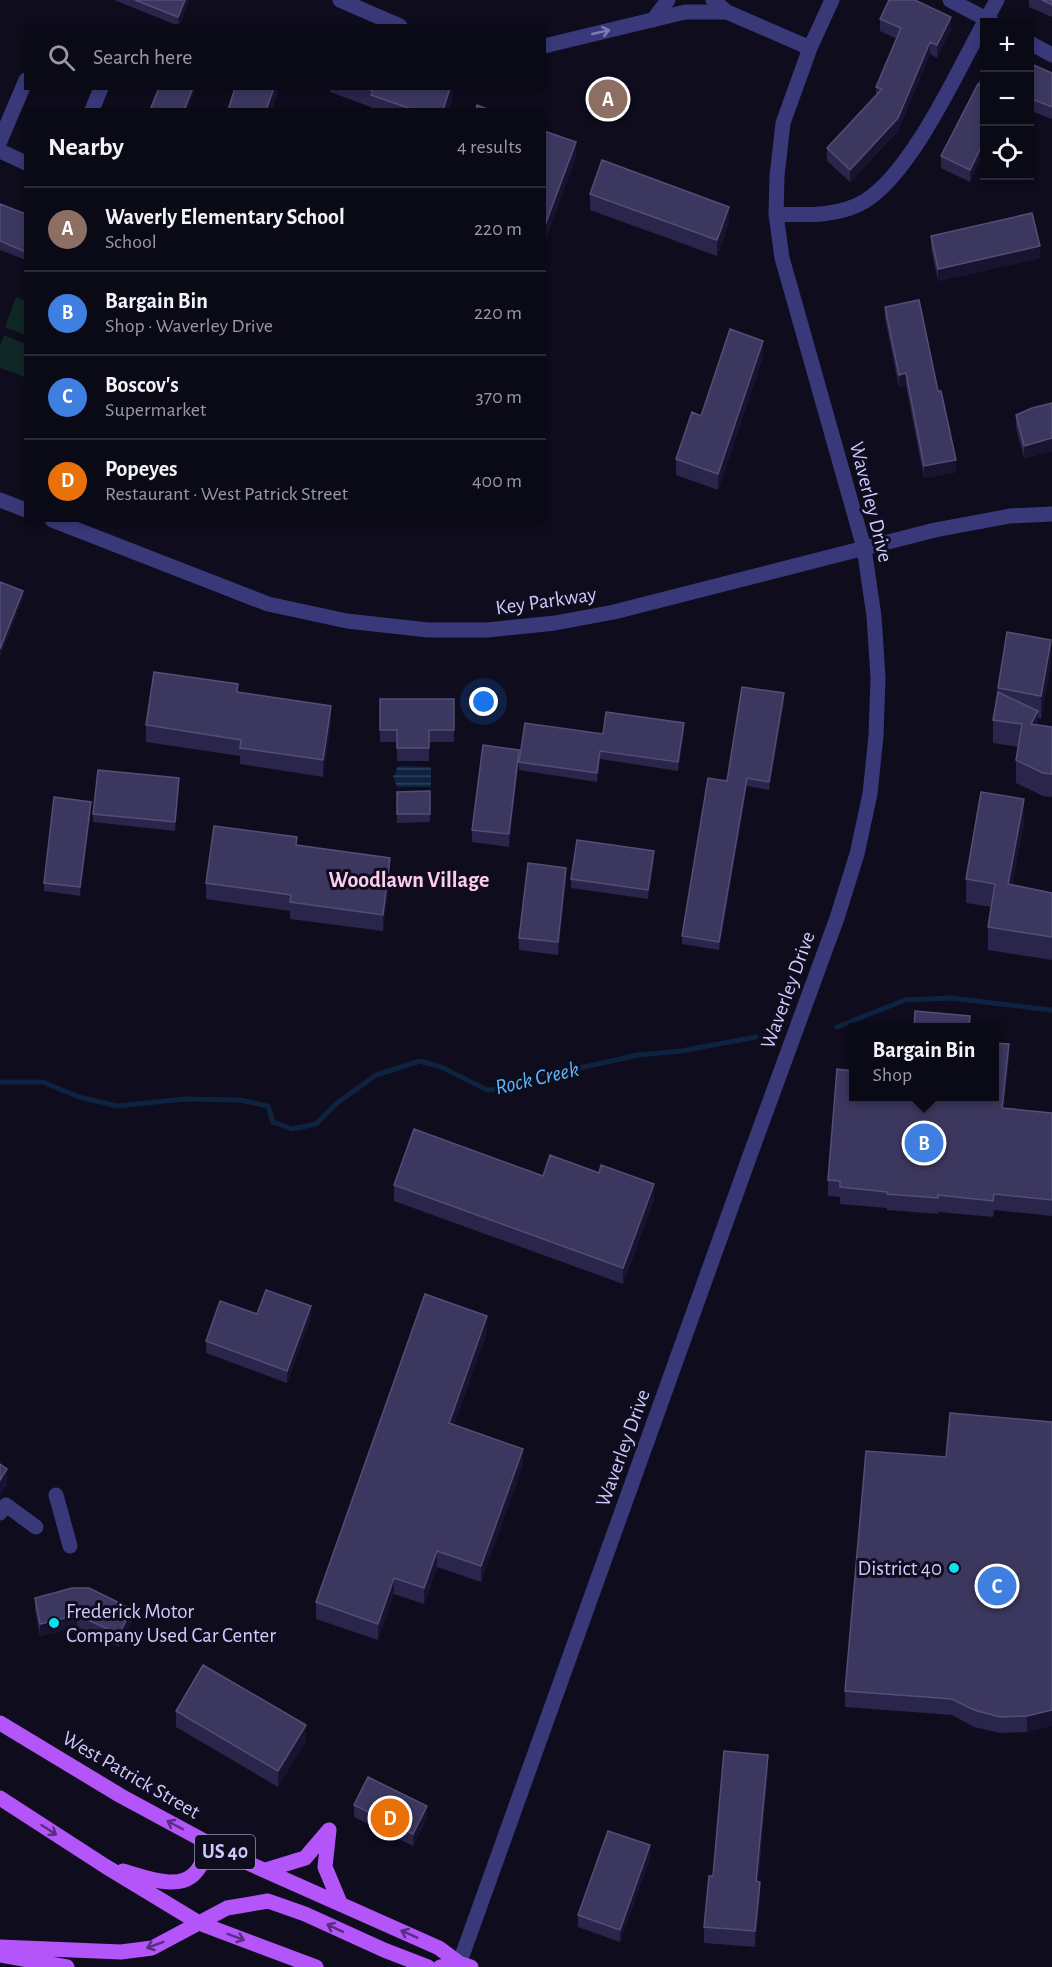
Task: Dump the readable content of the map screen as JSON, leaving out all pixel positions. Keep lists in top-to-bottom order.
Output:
{
  "streets": {
    "main road": ["West Patrick Street", "US 40"],
    "street": ["Waverley Drive", "Key Parkway"]
  },
  "crossings": [
    ["Waverley Drive", "Key Parkway"],
    ["Waverley Drive", "West Patrick Street"]
  ],
  "districts": ["Woodlawn Village"],
  "water": ["Rock Creek"],
  "places": ["District 40", "Frederick Motor Company Used Car Center"],
  "page": {
    "map_buttons": ["+", "−"],
    "search": "Search here",
    "pins": [
      "A",
      "B",
      "C",
      "D"
    ],
    "heading": ["Nearby", "4 results"],
    "list": [
      {
        "mark": "A",
        "name": "Waverly Elementary School",
        "note": "School",
        "value": "220 m"
      },
      {
        "mark": "B",
        "name": "Bargain Bin",
        "note": "Shop · Waverley Drive",
        "value": "220 m"
      },
      {
        "mark": "C",
        "name": "Boscov's",
        "note": "Supermarket",
        "value": "370 m"
      },
      {
        "mark": "D",
        "name": "Popeyes",
        "note": "Restaurant · West Patrick Street",
        "value": "400 m"
      }
    ],
    "popup": ["Bargain Bin", "Shop"]
  }
}
